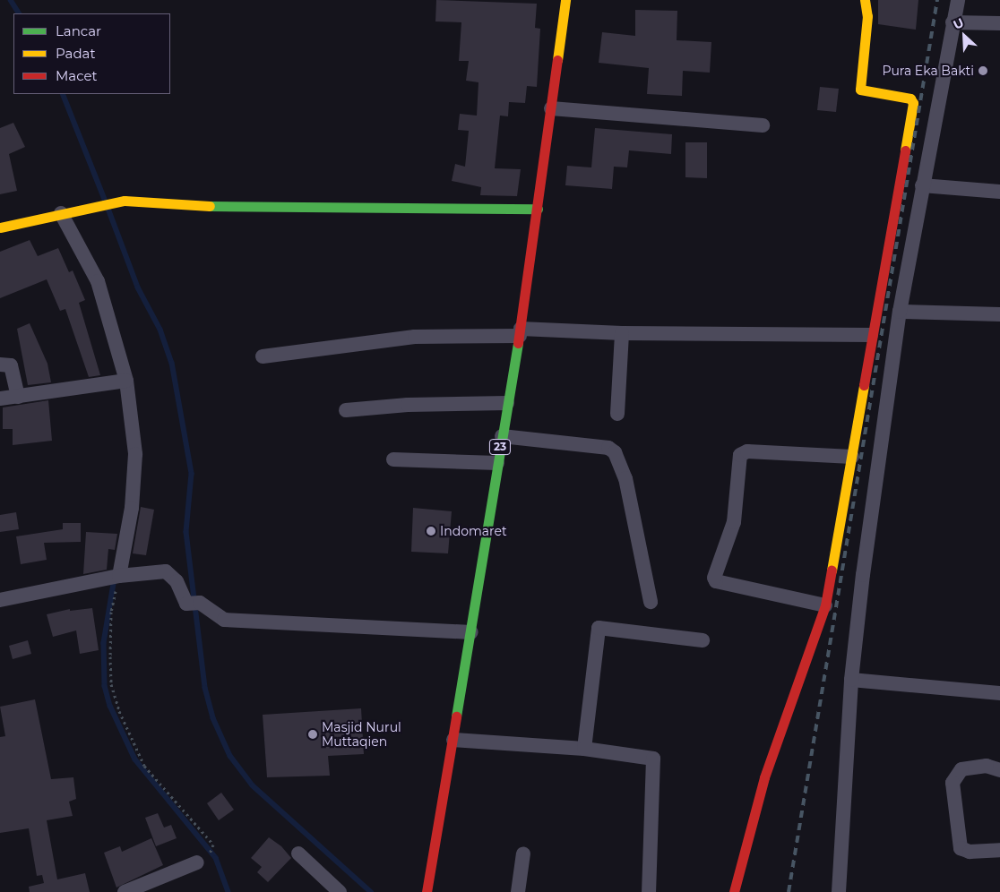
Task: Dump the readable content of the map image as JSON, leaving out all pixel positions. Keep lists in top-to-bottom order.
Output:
{
  "streets": {
    "main road": ["23"]
  },
  "places": ["Pura Eka Bakti", "Indomaret", "Masjid Nurul Muttaqien"],
  "legend": ["Lancar", "Padat", "Macet"],
  "north": "top left"
}
